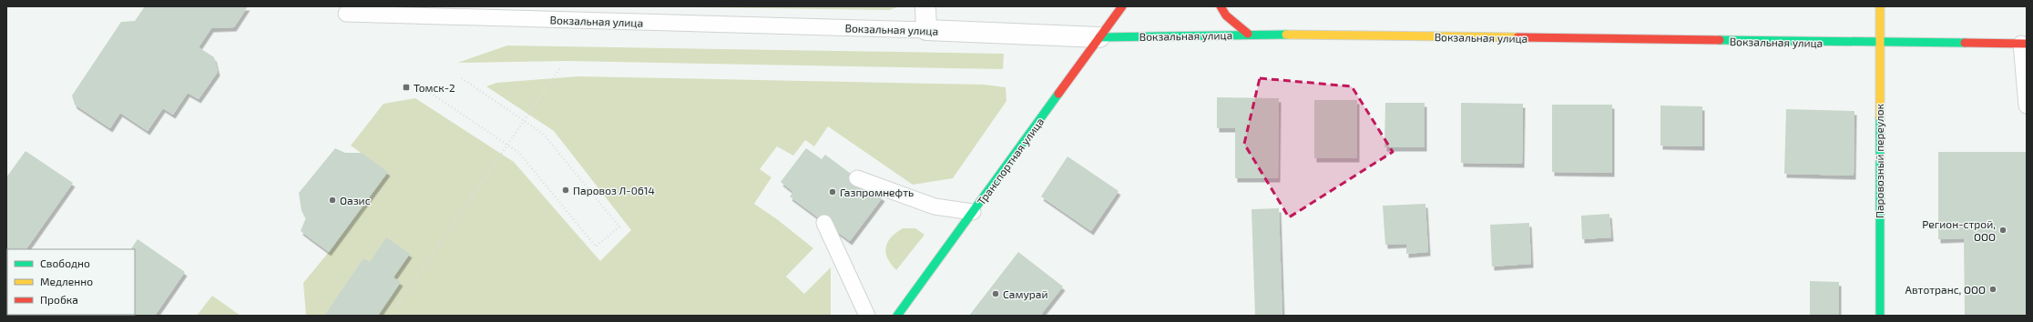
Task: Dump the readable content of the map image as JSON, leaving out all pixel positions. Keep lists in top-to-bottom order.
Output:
{
  "streets": {
    "main road": ["Вокзальная улица", "Транспортная улица", "Паровозный переулок"]
  },
  "crossings": [
    ["Вокзальная улица", "Транспортная улица"],
    ["Вокзальная улица", "Паровозный переулок"]
  ],
  "places": {
    "transit": ["Томск-2"],
    "other": [
      "Паровоз Л-0614",
      "Газпромнефть",
      "Оазис",
      "Регион-строй, ООО",
      "Автотранс, ООО",
      "Самурай"
    ]
  },
  "legend": ["Свободно", "Медленно", "Пробка"]
}
